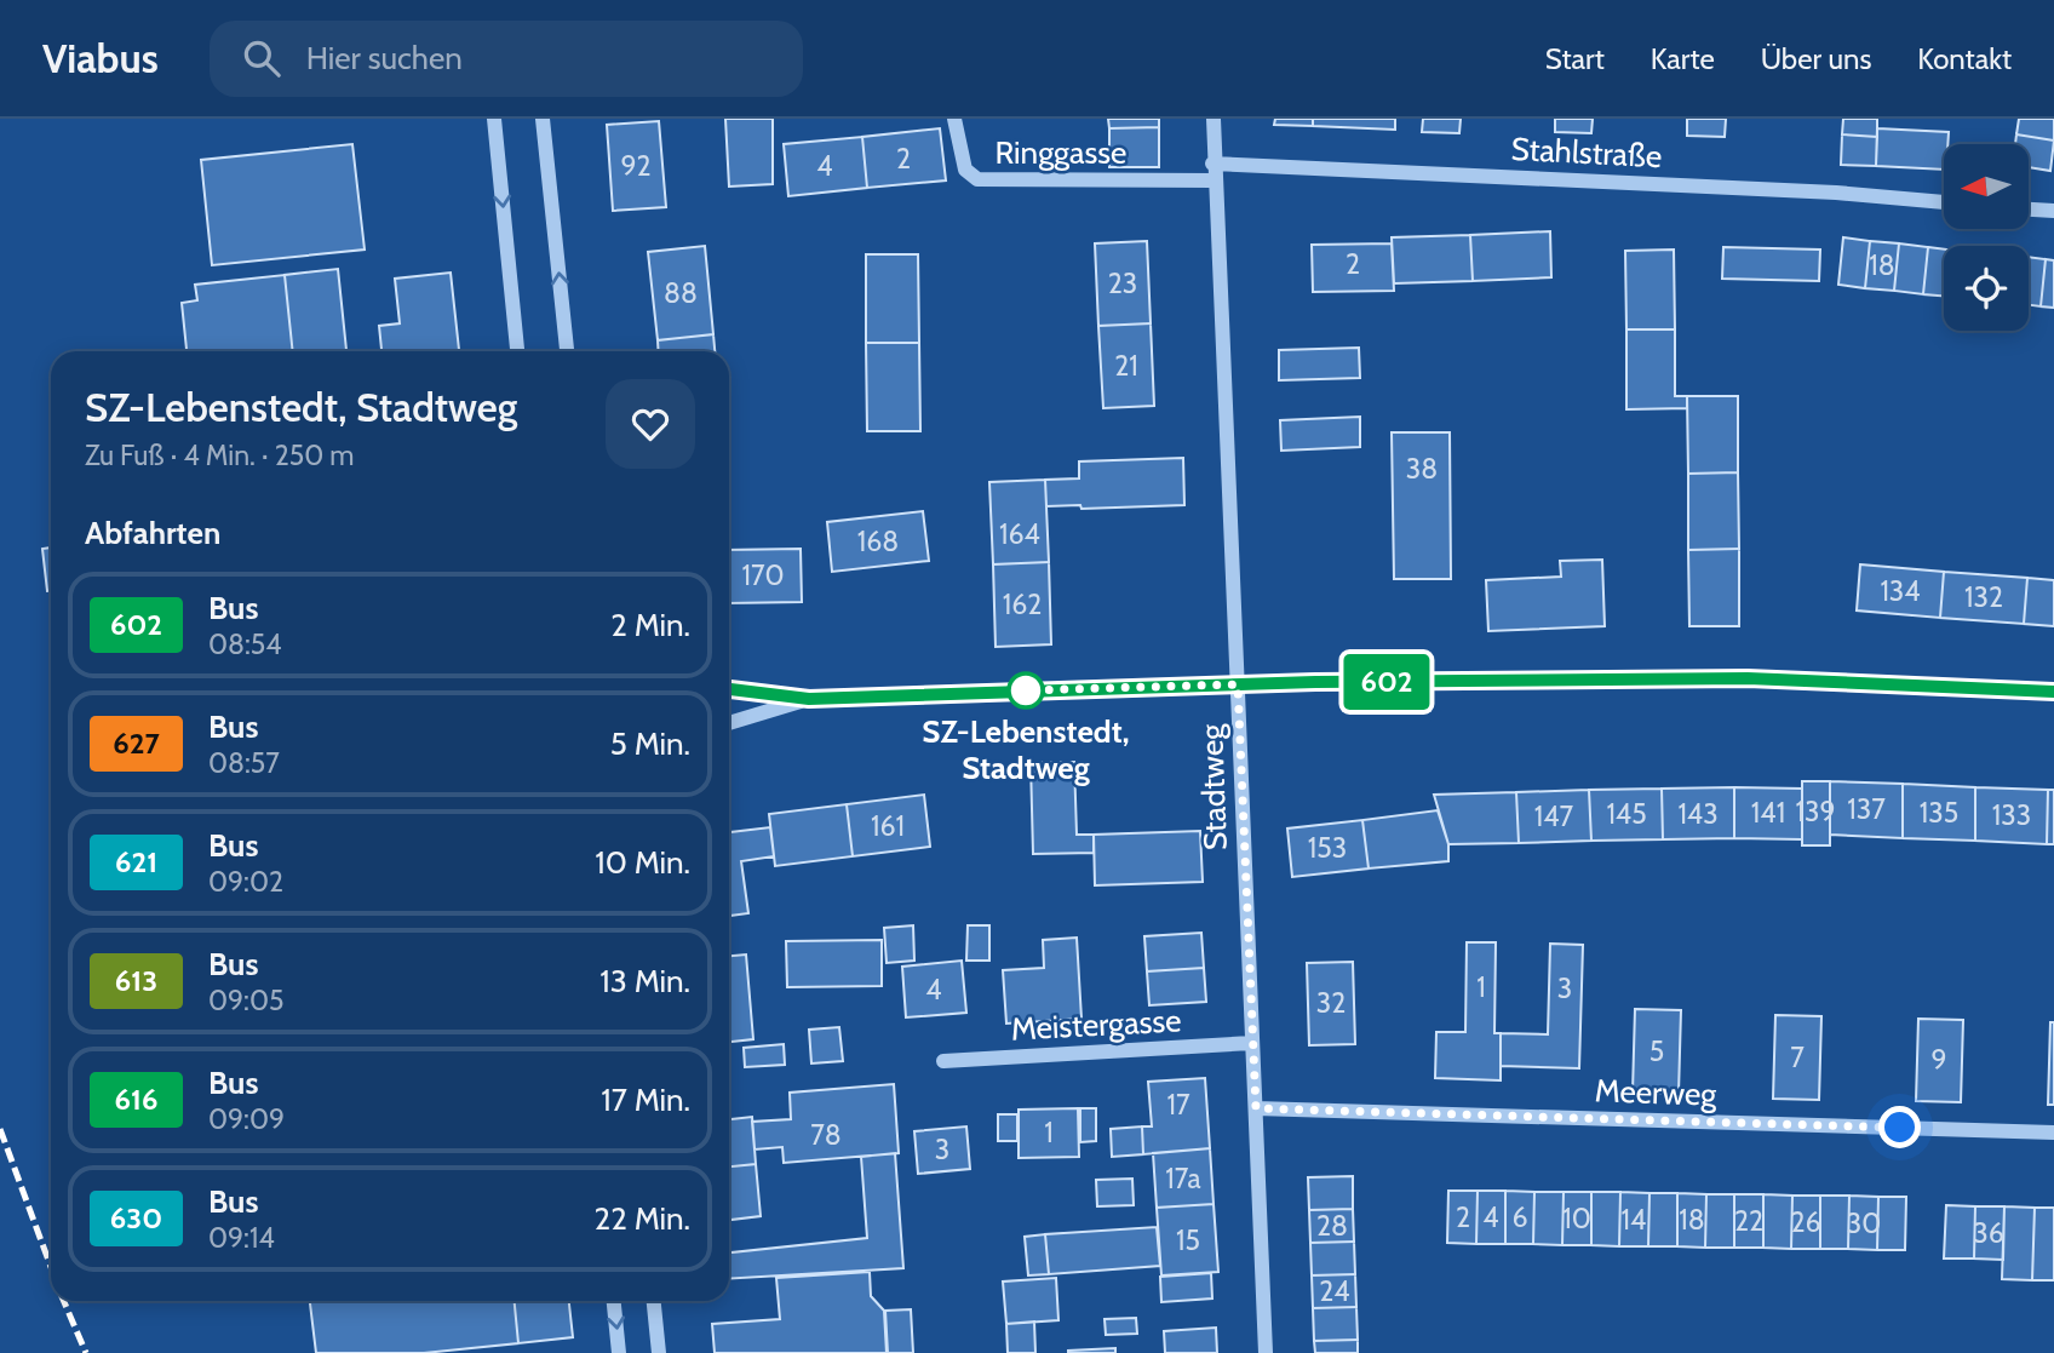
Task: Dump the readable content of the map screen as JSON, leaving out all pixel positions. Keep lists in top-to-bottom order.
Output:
{
  "streets": {
    "street": [
      "Ringgasse",
      "Stahlstraße",
      "Stadtweg",
      "Meistergasse",
      "Meerweg"
    ]
  },
  "crossings": [
    ["Ringgasse", "Stadtweg"],
    ["Stahlstraße", "Stadtweg"],
    ["Stadtweg", "Meistergasse"],
    ["Stadtweg", "Meerweg"]
  ],
  "places": ["SZ-Lebenstedt, Stadtweg"],
  "lines": ["bus line 602"],
  "house_numbers": [
    "2",
    "92",
    "4",
    "2",
    "18",
    "23",
    "88",
    "21",
    "38",
    "164",
    "168",
    "170",
    "134",
    "132",
    "162",
    "137",
    "139",
    "141",
    "135",
    "145",
    "143",
    "133",
    "147",
    "161",
    "153",
    "1",
    "3",
    "4",
    "32",
    "5",
    "7",
    "9",
    "17",
    "1",
    "78",
    "3",
    "17a",
    "2",
    "4",
    "6",
    "10",
    "14",
    "18",
    "22",
    "26",
    "30",
    "28",
    "36",
    "15",
    "24"
  ],
  "north": "left",
  "page": {
    "header": "Viabus",
    "search": "Hier suchen",
    "nav": [
      "Start",
      "Karte",
      "Über uns",
      "Kontakt"
    ],
    "on_map": "602",
    "heading": [
      ["SZ-Lebenstedt, Stadtweg", "Zu Fuß · 4 Min. · 250 m"],
      "Abfahrten"
    ],
    "list": [
      {
        "mark": "602",
        "name": "Bus",
        "note": "08:54",
        "value": "2 Min."
      },
      {
        "mark": "627",
        "name": "Bus",
        "note": "08:57",
        "value": "5 Min."
      },
      {
        "mark": "621",
        "name": "Bus",
        "note": "09:02",
        "value": "10 Min."
      },
      {
        "mark": "613",
        "name": "Bus",
        "note": "09:05",
        "value": "13 Min."
      },
      {
        "mark": "616",
        "name": "Bus",
        "note": "09:09",
        "value": "17 Min."
      },
      {
        "mark": "630",
        "name": "Bus",
        "note": "09:14",
        "value": "22 Min."
      }
    ]
  }
}
